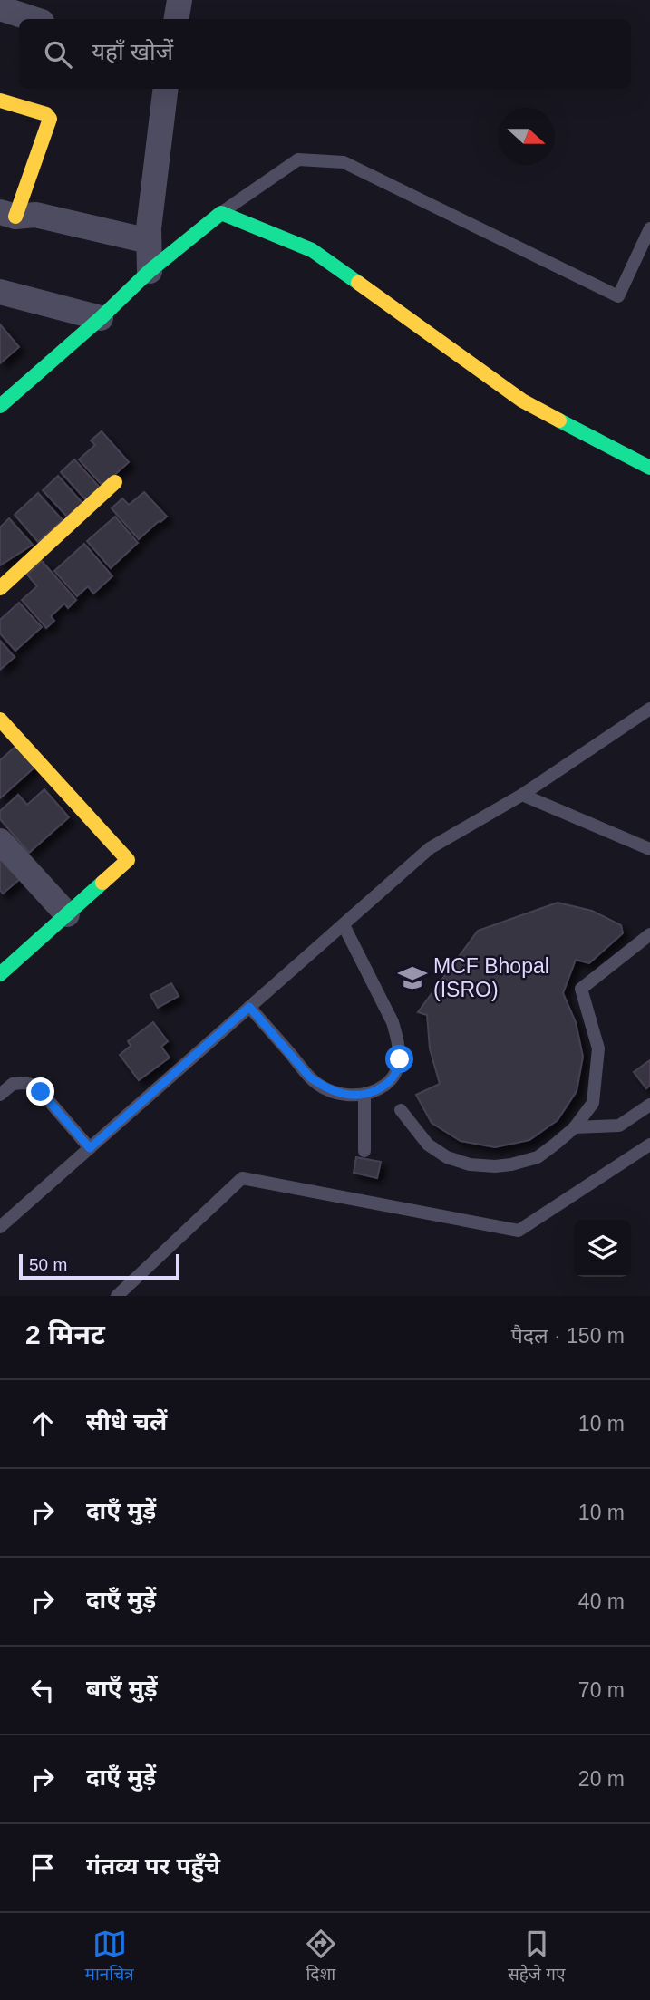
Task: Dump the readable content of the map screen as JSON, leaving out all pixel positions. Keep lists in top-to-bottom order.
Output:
{
  "places": {
    "school or university": ["MCF Bhopal (ISRO)"]
  },
  "scale_bar": "50 m",
  "north": "right",
  "page": {
    "search": "यहाँ खोजें",
    "scale": "50 m",
    "heading": ["2 मिनट", "पैदल · 150 m"],
    "list": [
      ["सीधे चलें", "10 m"],
      ["दाएँ मुड़ें", "10 m"],
      ["दाएँ मुड़ें", "40 m"],
      ["बाएँ मुड़ें", "70 m"],
      ["दाएँ मुड़ें", "20 m"],
      "गंतव्य पर पहुँचे"
    ],
    "nav": ["मानचित्र", "दिशा", "सहेजे गए"]
  }
}
